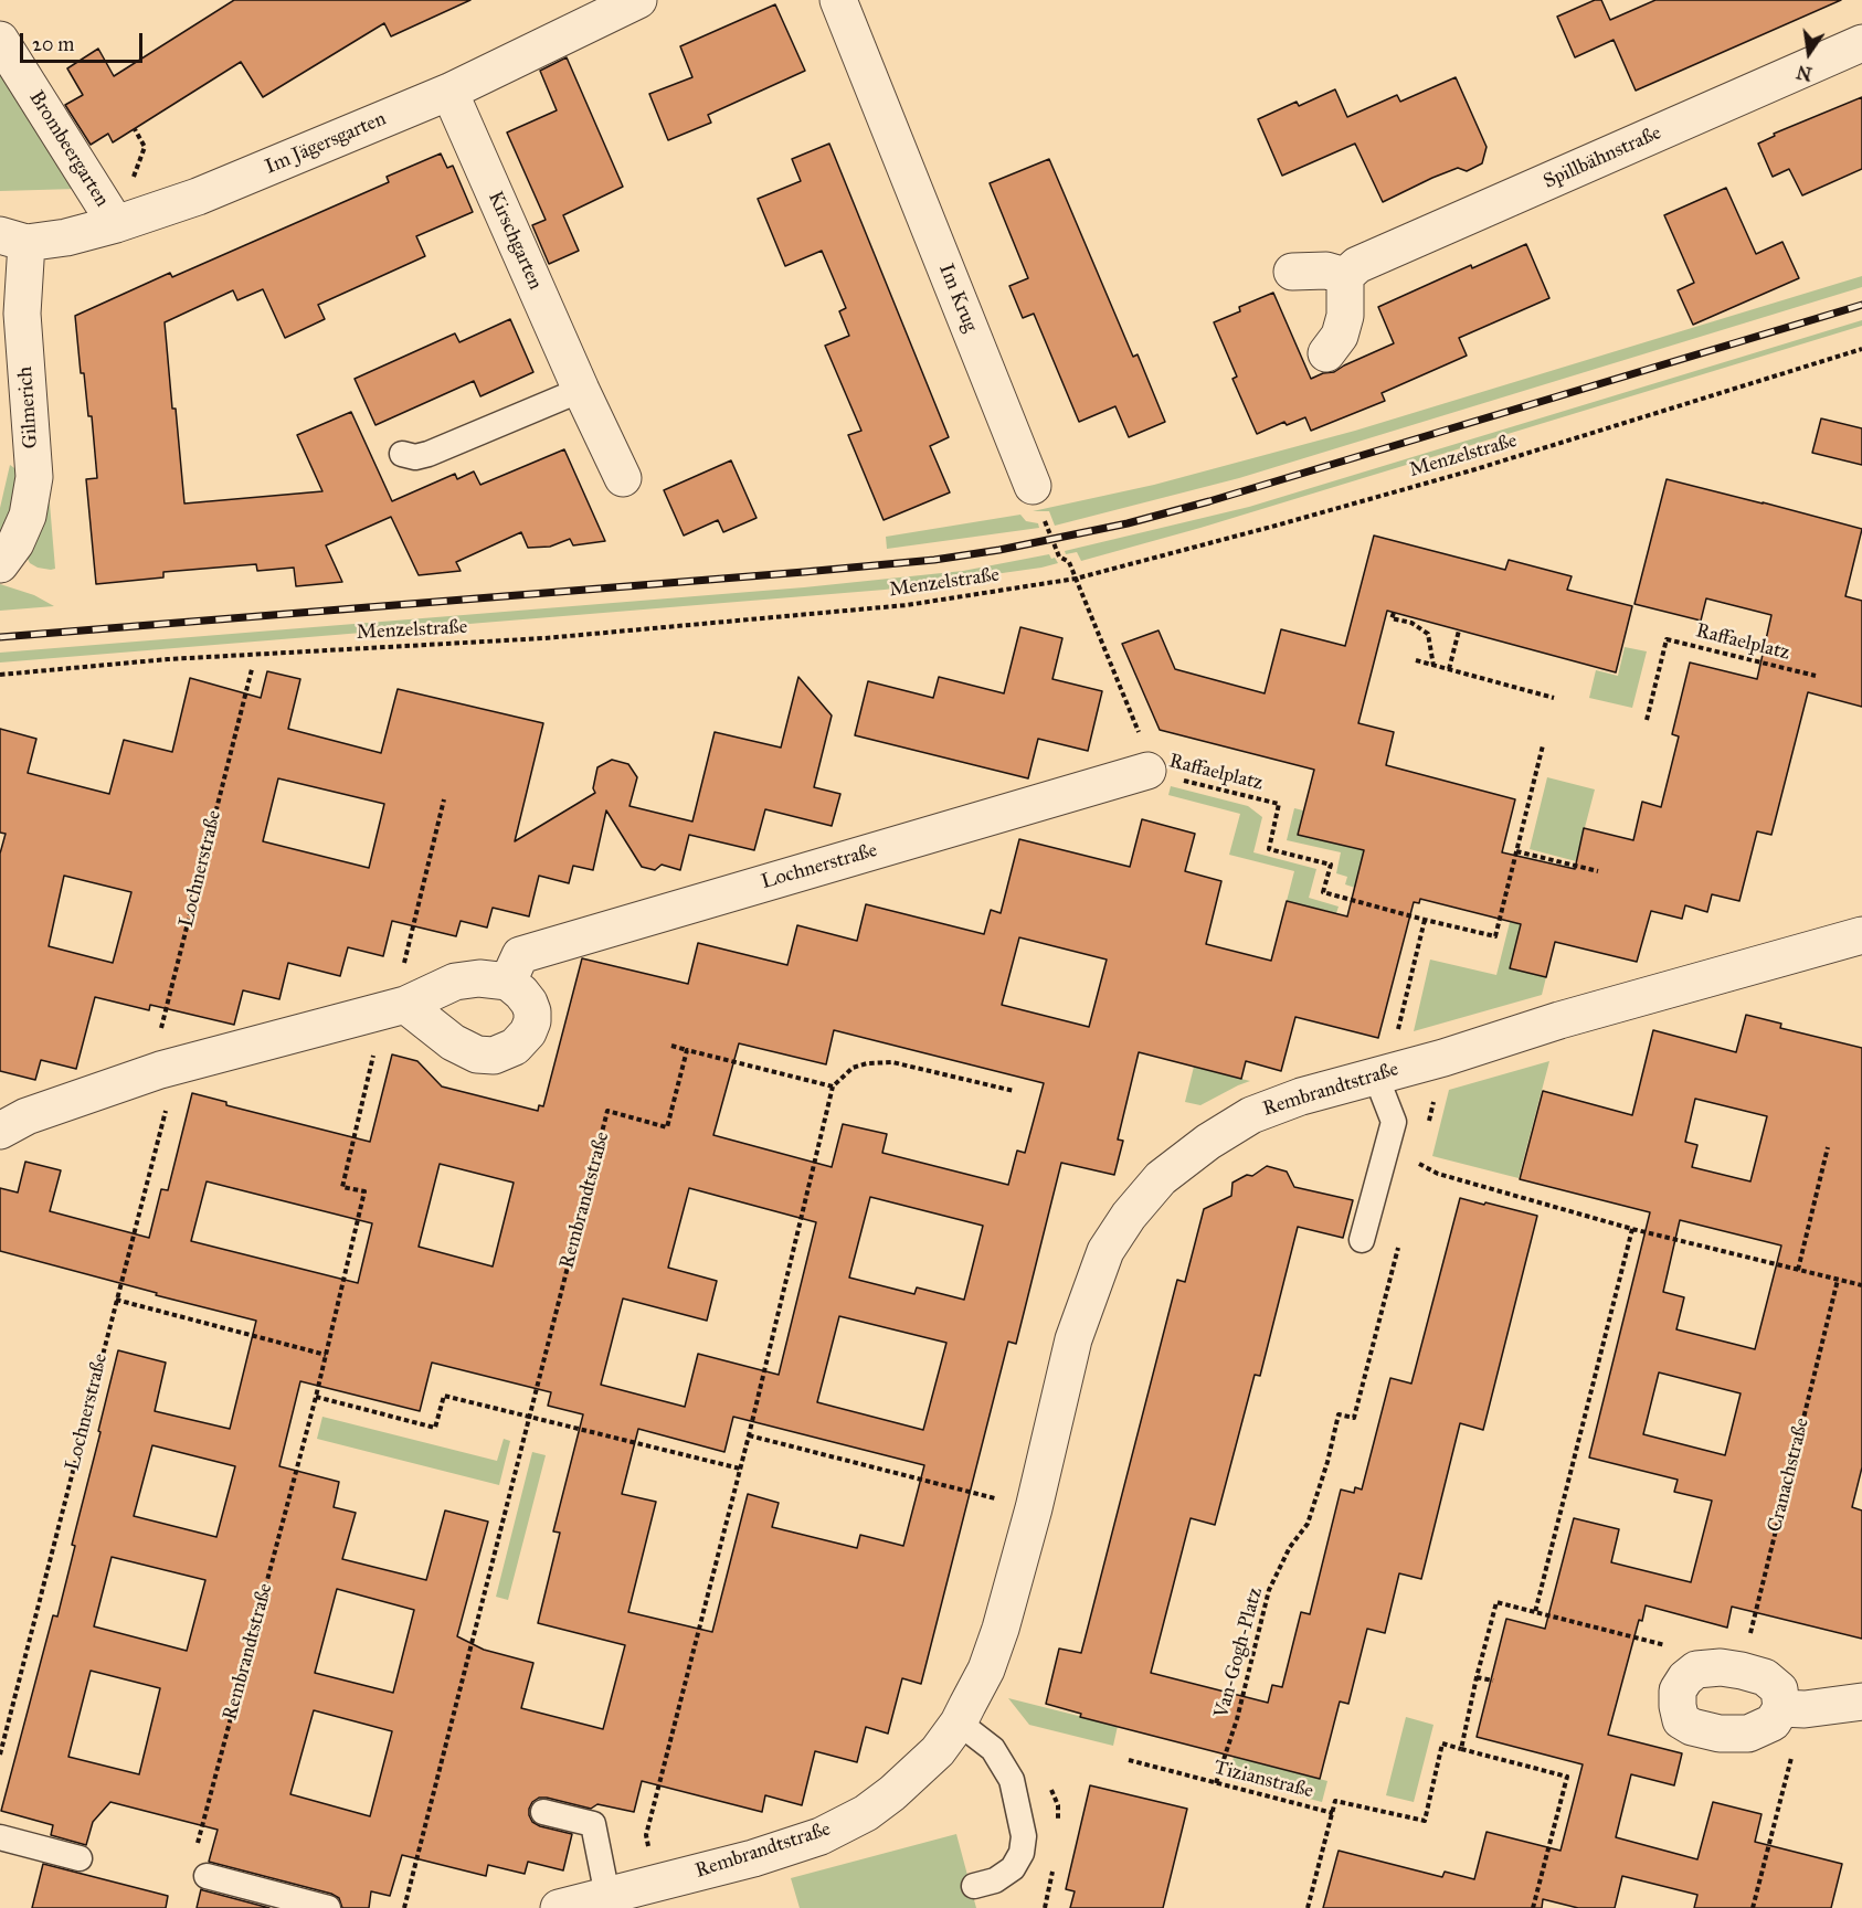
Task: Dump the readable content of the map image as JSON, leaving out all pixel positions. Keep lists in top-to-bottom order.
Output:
{
  "streets": {
    "street": [
      "Im Jägersgarten",
      "Brombeergarten",
      "Spillbähnstraße",
      "Kirschgarten",
      "Im Krug",
      "Gilmerich",
      "Lochnerstraße",
      "Rembrandtstraße"
    ],
    "path": [
      "Menzelstraße",
      "Raffaelplatz",
      "Cranachstraße",
      "Van-Gogh-Platz",
      "Tizianstraße"
    ]
  },
  "crossings": [
    ["Im Jägersgarten", "Brombeergarten"],
    ["Im Jägersgarten", "Kirschgarten"],
    ["Im Jägersgarten", "Gilmerich"],
    ["Menzelstraße", "Raffaelplatz"],
    ["Raffaelplatz", "Lochnerstraße"],
    ["Van-Gogh-Platz", "Tizianstraße"]
  ],
  "scale_bar": "20 m",
  "north": "bottom"
}
